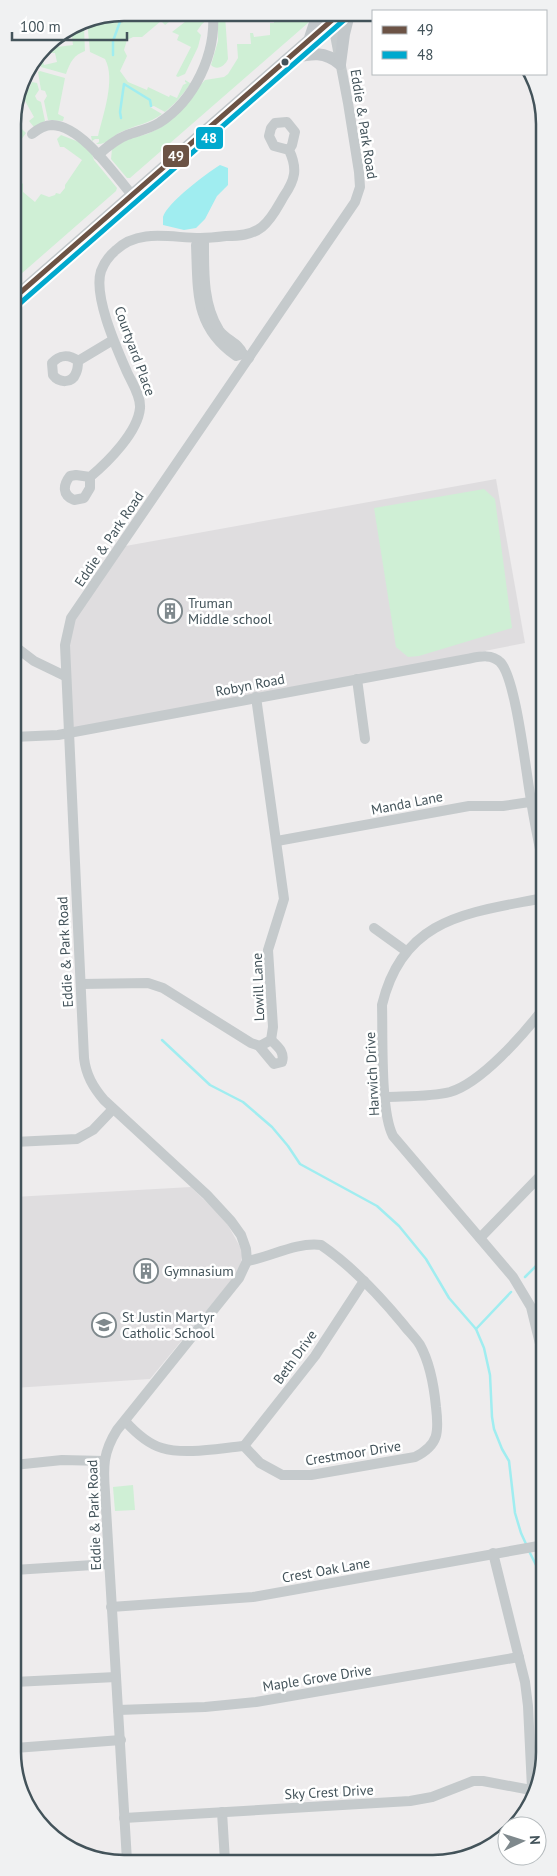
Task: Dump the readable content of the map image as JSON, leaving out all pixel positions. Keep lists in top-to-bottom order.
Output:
{
  "streets": {
    "street": [
      "Eddie & Park Road",
      "Courtyard Place",
      "Robyn Road",
      "Manda Lane",
      "Lowill Lane",
      "Harwich Drive",
      "Beth Drive",
      "Crestmoor Drive",
      "Crest Oak Lane",
      "Maple Grove Drive",
      "Sky Crest Drive"
    ]
  },
  "crossings": [
    ["Eddie & Park Road", "Robyn Road"],
    ["Eddie & Park Road", "Lowill Lane"],
    ["Eddie & Park Road", "Crest Oak Lane"],
    ["Eddie & Park Road", "Maple Grove Drive"],
    ["Eddie & Park Road", "Sky Crest Drive"],
    ["Robyn Road", "Manda Lane"],
    ["Robyn Road", "Lowill Lane"],
    ["Manda Lane", "Lowill Lane"],
    ["Beth Drive", "Crestmoor Drive"]
  ],
  "places": {
    "building": ["Truman Middle school", "Gymnasium"],
    "school or university": ["St Justin Martyr Catholic School"]
  },
  "lines": ["transit line 49", "transit line 48"],
  "legend": ["49", "48"],
  "scale_bar": "100 m",
  "north": "right"
}
